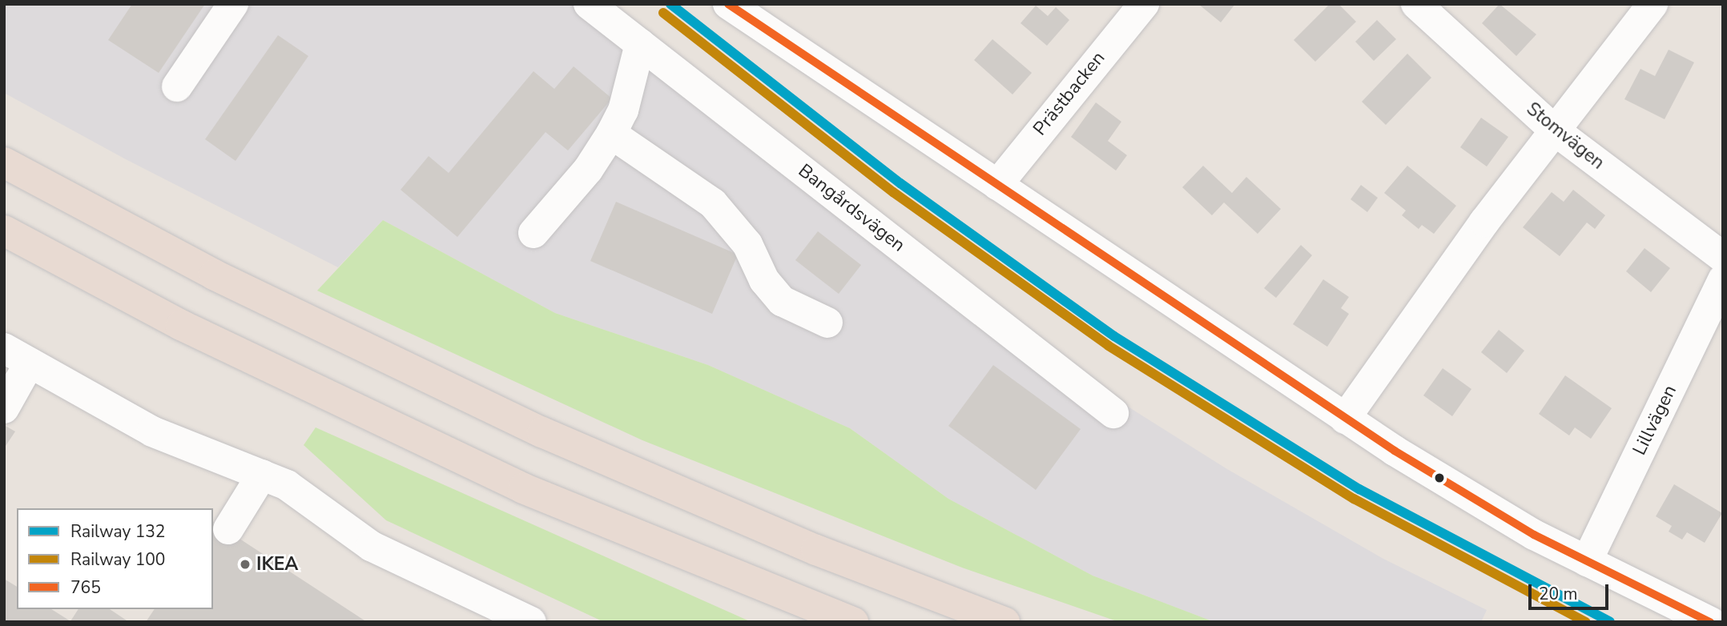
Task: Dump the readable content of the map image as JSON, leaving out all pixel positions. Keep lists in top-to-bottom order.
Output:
{
  "streets": {
    "street": [
      "Prästbacken",
      "Stomvägen",
      "Bangårdsvägen",
      "Lillvägen"
    ]
  },
  "places": ["IKEA"],
  "lines": ["rail line 132", "transit line 765", "rail line 100"],
  "legend": ["Railway 132", "Railway 100", "765"],
  "scale_bar": "20 m"
}
